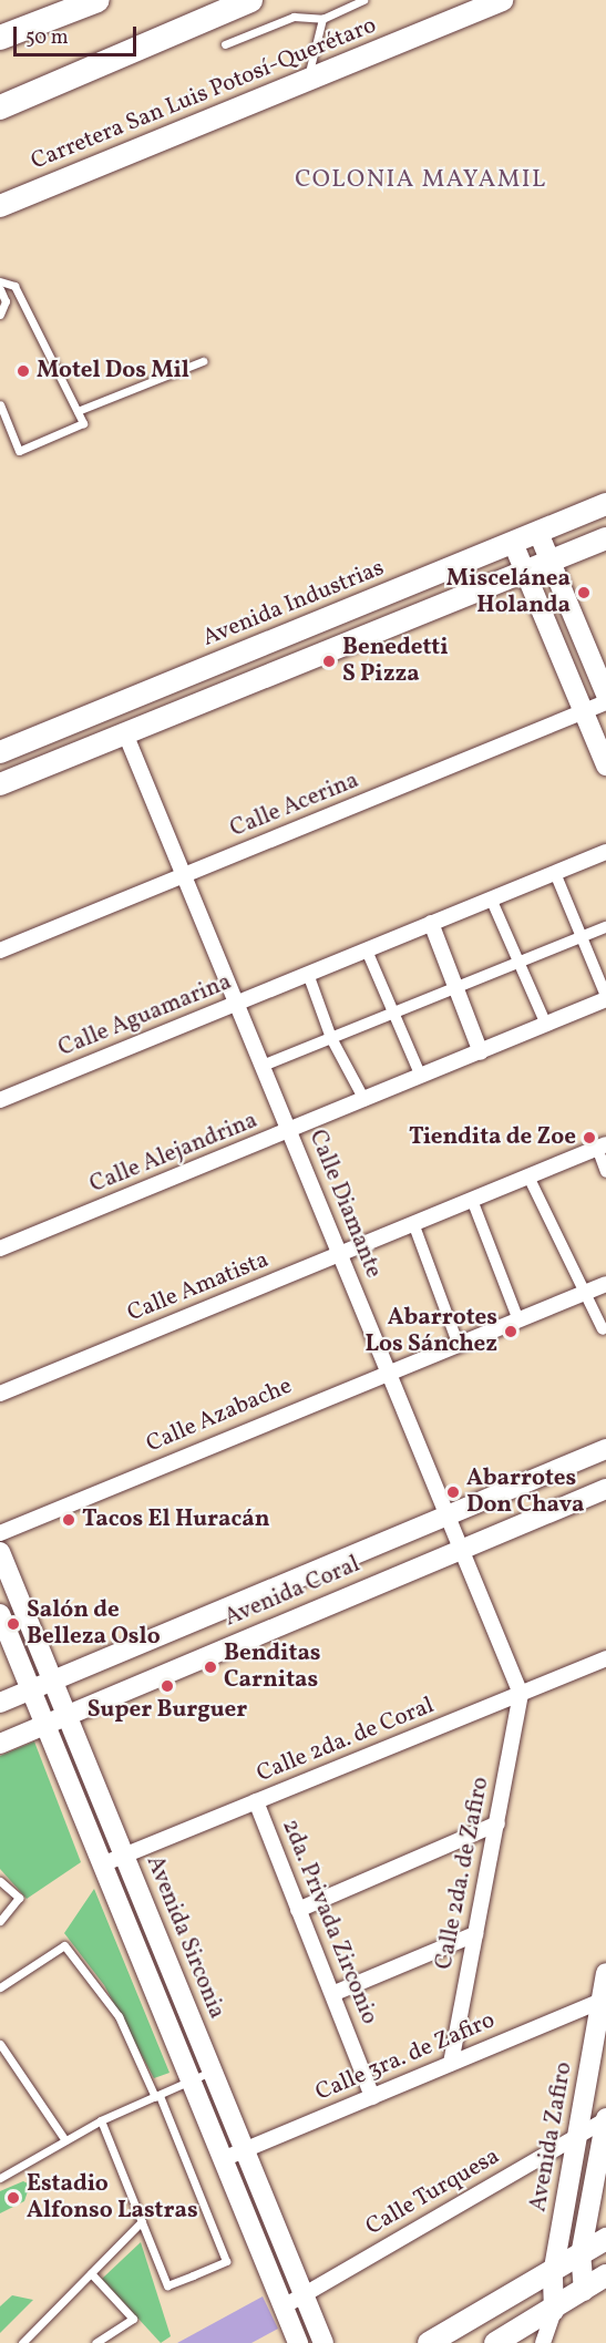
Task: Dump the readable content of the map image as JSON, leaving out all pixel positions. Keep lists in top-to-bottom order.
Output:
{
  "streets": {
    "main road": ["Carretera San Luis Potosí-Querétaro", "Avenida Industrias"],
    "street": [
      "Calle Acerina",
      "Calle Aguamarina",
      "Calle Alejandrina",
      "Calle Diamante",
      "Calle Amatista",
      "Calle Azabache",
      "Avenida Coral",
      "Calle 2da. de Coral",
      "Calle 2da. de Zafiro",
      "2da. Privada Zirconio",
      "Avenida Sirconia",
      "Calle 3ra. de Zafiro",
      "Avenida Zafiro",
      "Calle Turquesa"
    ]
  },
  "crossings": [
    ["Calle Acerina", "Calle Diamante"],
    ["Calle Aguamarina", "Calle Diamante"],
    ["Calle Alejandrina", "Calle Diamante"],
    ["Calle Diamante", "Calle Amatista"],
    ["Calle Diamante", "Calle Azabache"],
    ["Calle Diamante", "Avenida Coral"],
    ["Calle Diamante", "Calle 2da. de Coral"],
    ["Calle Diamante", "Calle 2da. de Zafiro"],
    ["Avenida Coral", "Avenida Sirconia"],
    ["Calle 2da. de Coral", "Calle 2da. de Zafiro"],
    ["Calle 2da. de Coral", "2da. Privada Zirconio"],
    ["Calle 2da. de Coral", "Avenida Sirconia"],
    ["Calle 2da. de Zafiro", "Calle 3ra. de Zafiro"],
    ["2da. Privada Zirconio", "Calle 3ra. de Zafiro"],
    ["Avenida Sirconia", "Calle 3ra. de Zafiro"],
    ["Avenida Sirconia", "Calle Turquesa"],
    ["Calle 3ra. de Zafiro", "Avenida Zafiro"],
    ["Avenida Zafiro", "Calle Turquesa"]
  ],
  "districts": ["COLONIA MAYAMIL"],
  "places": [
    "Motel Dos Mil",
    "Miscelánea Holanda",
    "Benedetti S Pizza",
    "Tiendita de Zoe",
    "Abarrotes Los Sánchez",
    "Abarrotes Don Chava",
    "Tacos El Huracán",
    "Salón de Belleza Oslo",
    "Benditas Carnitas",
    "Super Burguer",
    "Estadio Alfonso Lastras"
  ],
  "scale_bar": "50 m"
}
